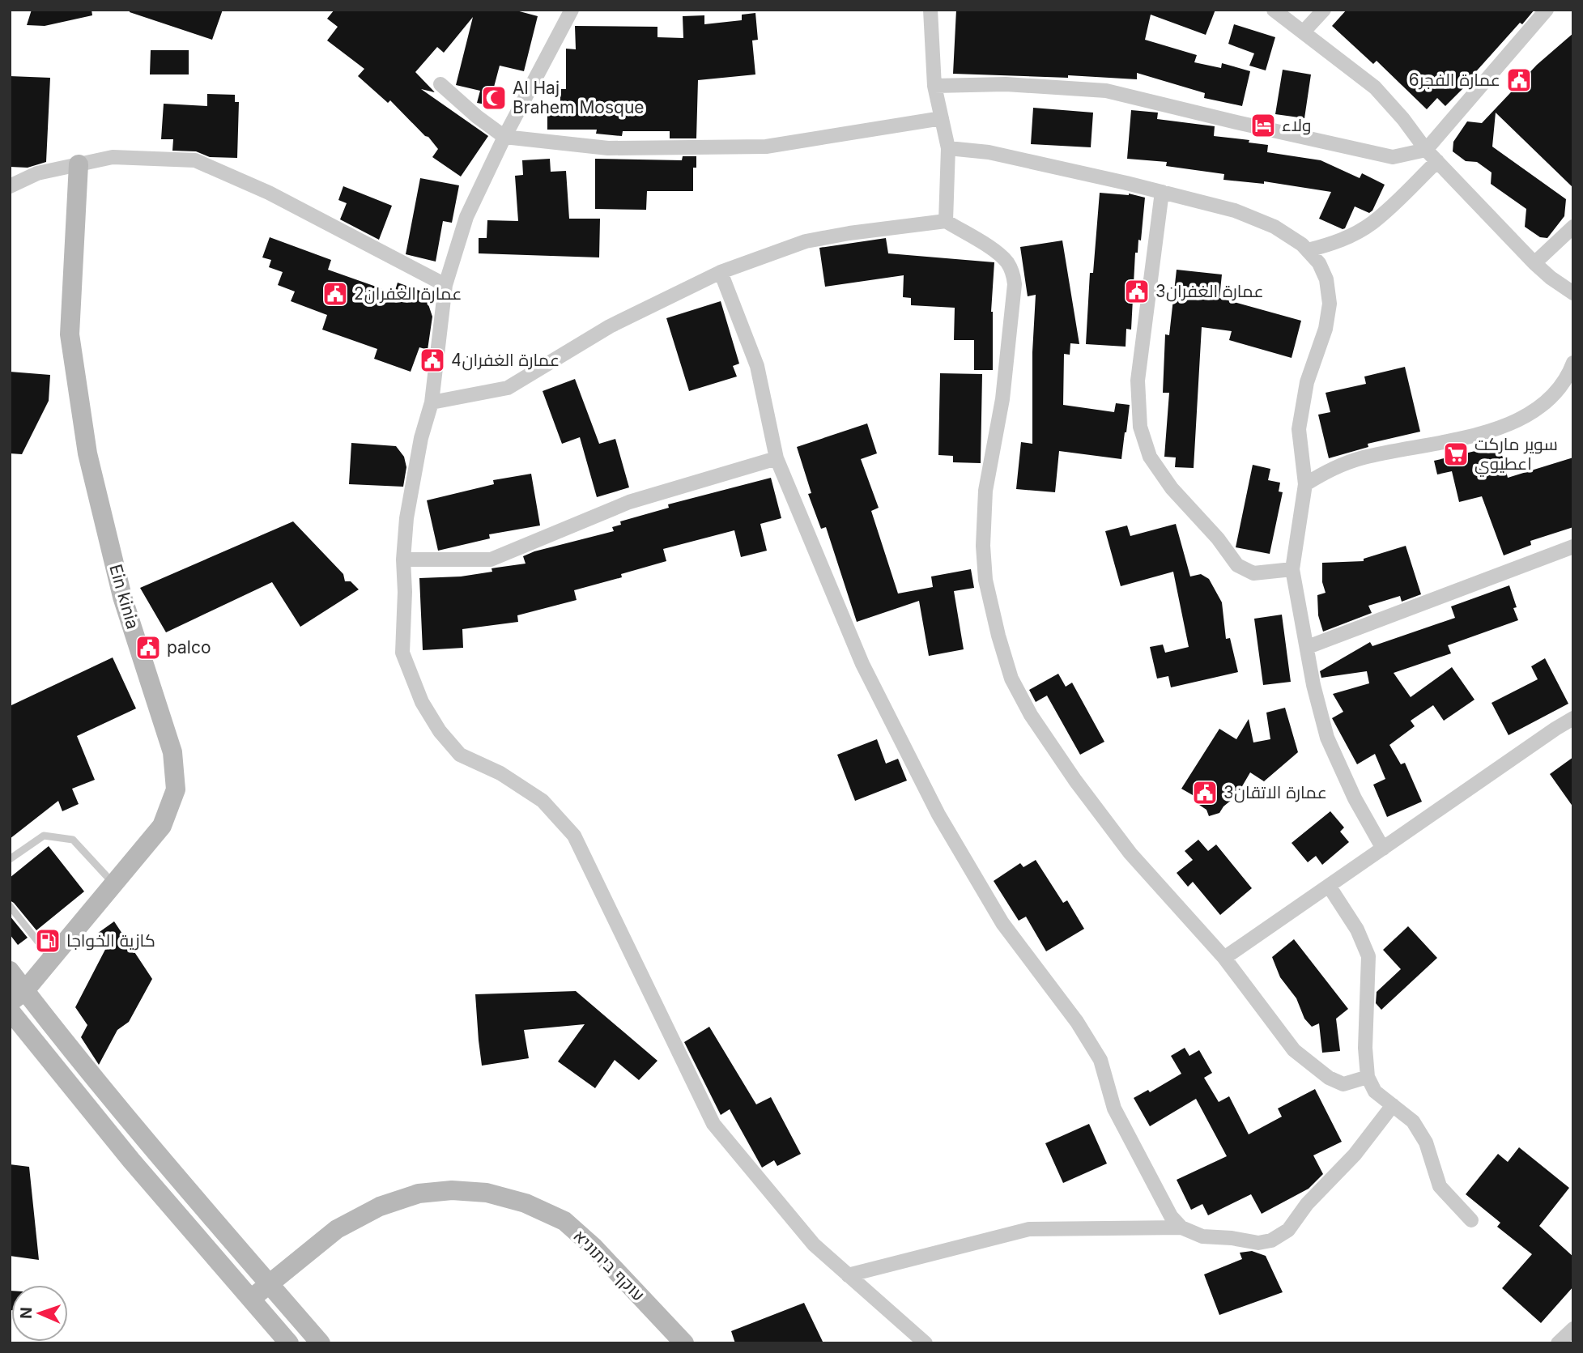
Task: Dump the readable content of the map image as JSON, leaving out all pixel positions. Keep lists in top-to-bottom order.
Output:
{
  "streets": {
    "street": ["Ein kinia", "עוקף ביתוניא"]
  },
  "places": {
    "public building": [
      "عمارة الفجر6",
      "عمارة الغفران3",
      "عمارة الغفران2",
      "عمارة الغفران4",
      "palco",
      "عمارة الاتقان3"
    ],
    "mosque": ["Al Haj Brahem Mosque"],
    "hotel": ["ولاء"],
    "supermarket": ["سوير ماركت اعطيوي"],
    "fuel station": ["كازية الخواجا"]
  },
  "north": "left"
}
